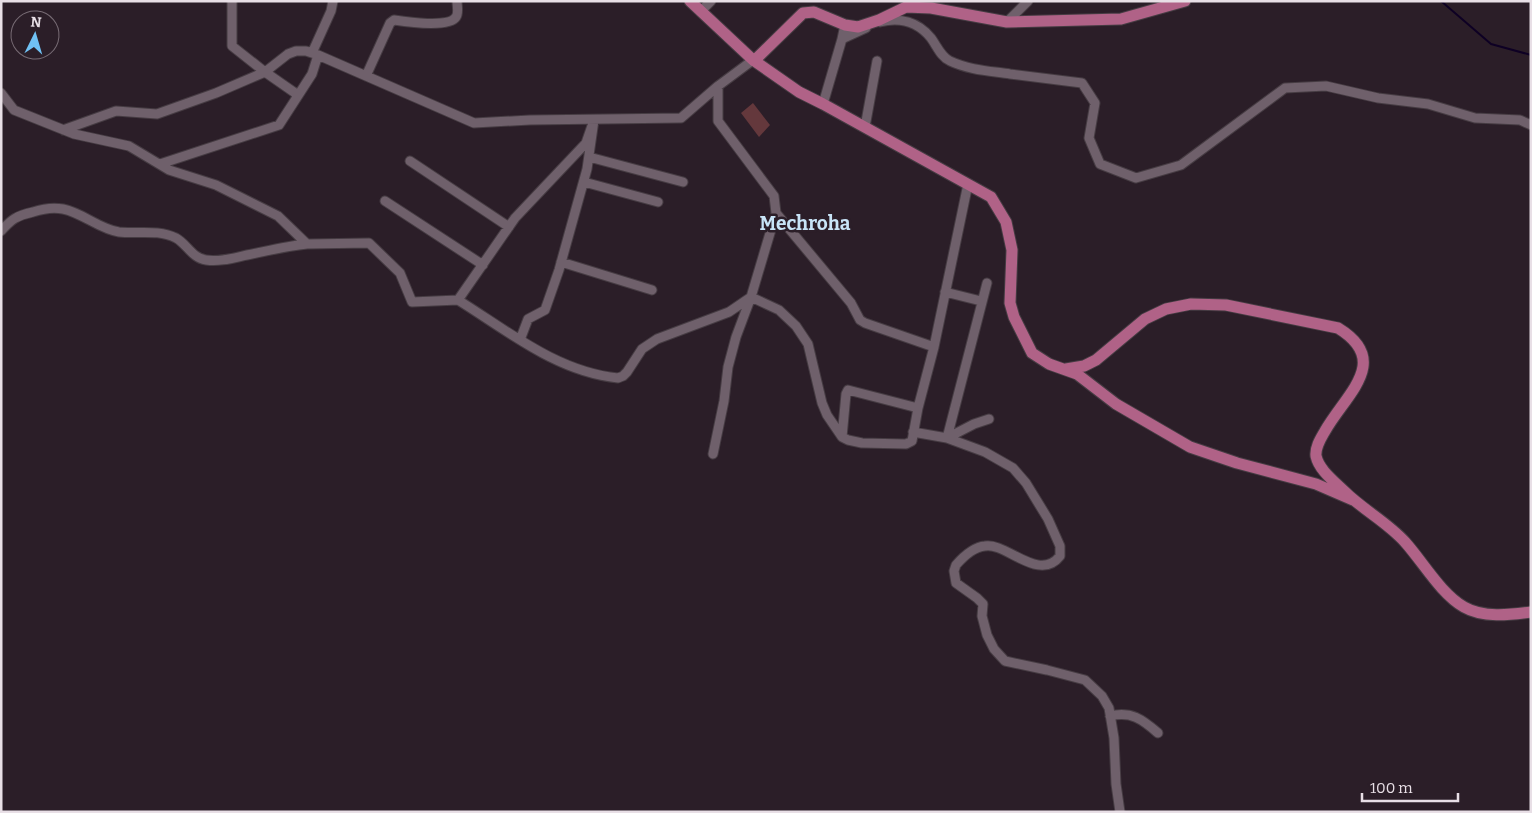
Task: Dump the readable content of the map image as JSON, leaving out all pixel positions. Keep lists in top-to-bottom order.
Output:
{
  "districts": ["Mechroha"],
  "scale_bar": "100 m",
  "north": "top"
}
